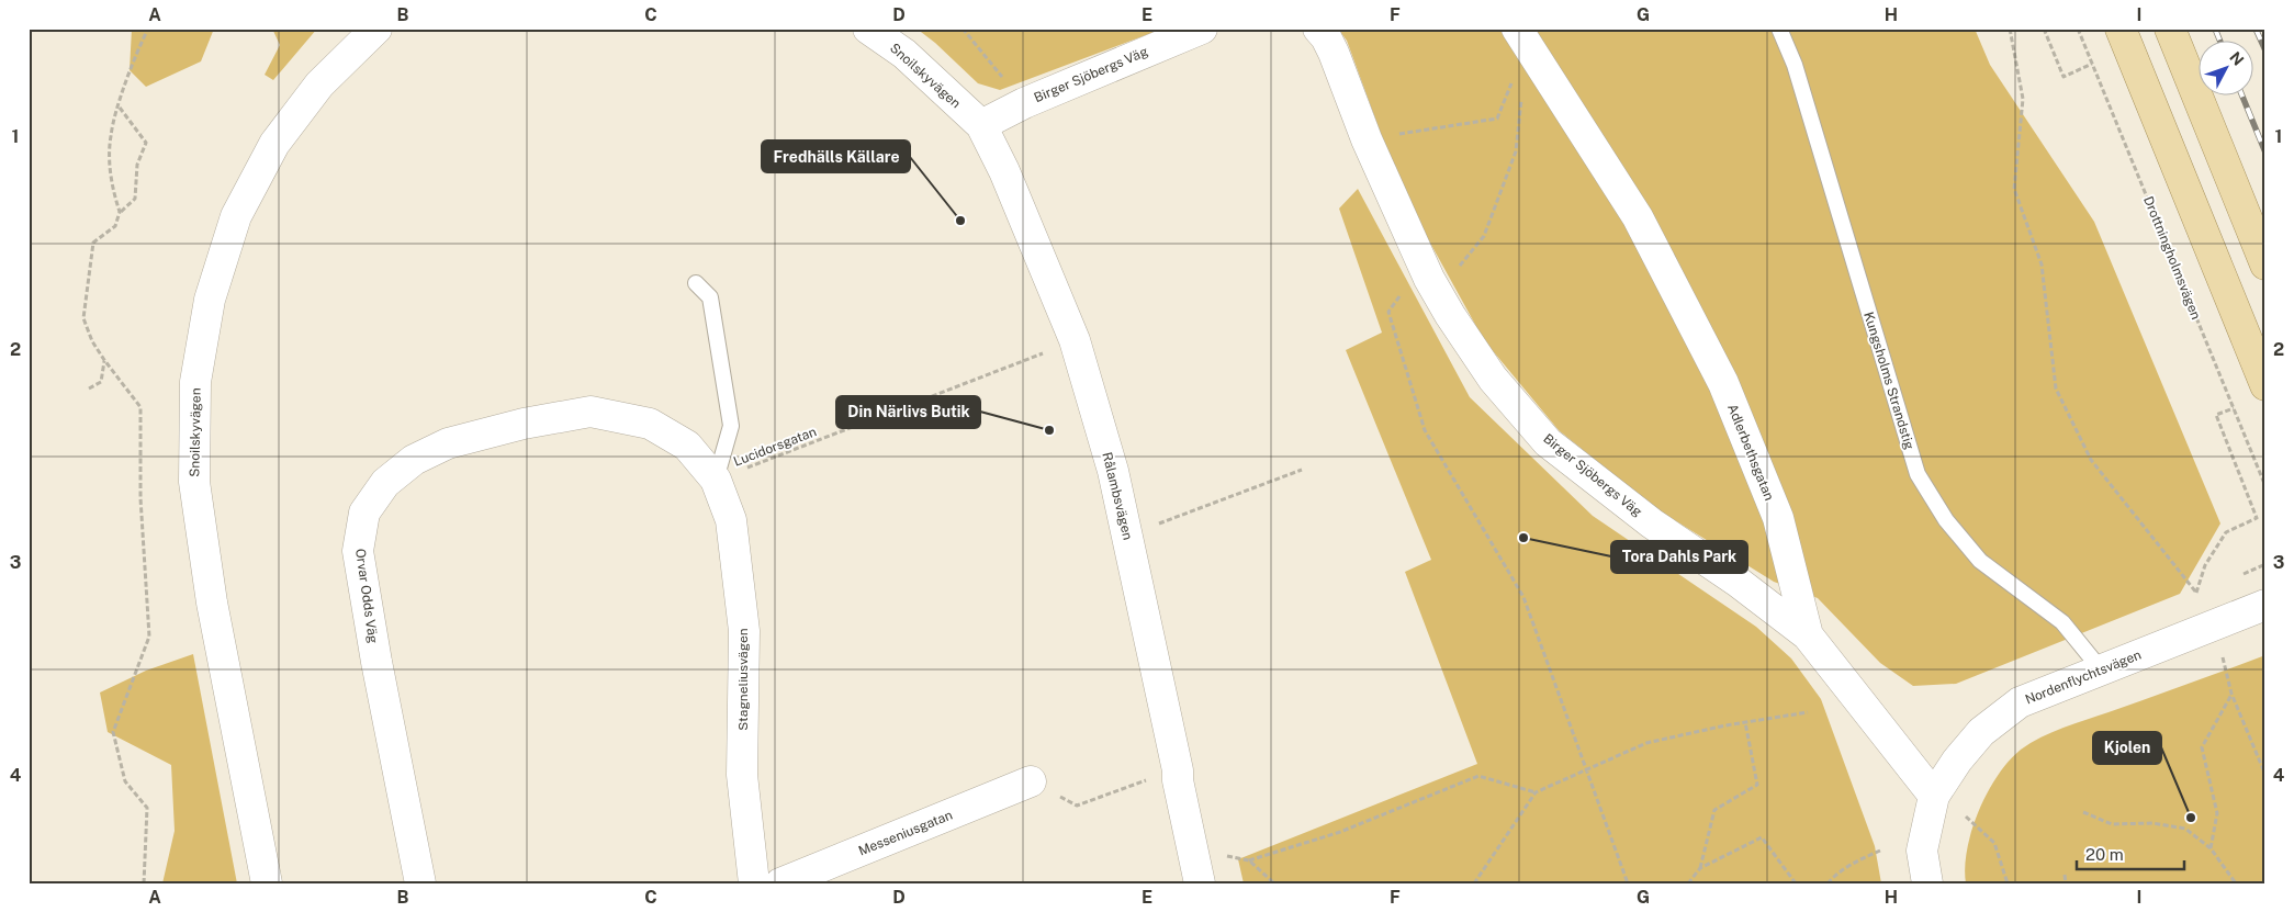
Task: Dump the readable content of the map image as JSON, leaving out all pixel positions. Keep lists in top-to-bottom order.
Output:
{
  "streets": {
    "street": [
      "Birger Sjöbergs Väg",
      "Snoilskyvägen",
      "Adlerbethsgatan",
      "Rålambsvägen",
      "Orvar Odds Väg",
      "Nordenflychtsvägen",
      "Stagneliusvägen",
      "Messeniusgatan"
    ],
    "lane": ["Kungsholms Strandstig"],
    "path": ["Drottningholmsvägen", "Lucidorsgatan"]
  },
  "crossings": [
    ["Birger Sjöbergs Väg", "Snoilskyvägen"],
    ["Birger Sjöbergs Väg", "Adlerbethsgatan"],
    ["Birger Sjöbergs Väg", "Rålambsvägen"],
    ["Snoilskyvägen", "Rålambsvägen"],
    ["Kungsholms Strandstig", "Nordenflychtsvägen"],
    ["Lucidorsgatan", "Orvar Odds Väg"],
    ["Lucidorsgatan", "Stagneliusvägen"],
    ["Adlerbethsgatan", "Nordenflychtsvägen"],
    ["Orvar Odds Väg", "Stagneliusvägen"]
  ],
  "places": [
    "Fredhälls Källare",
    "Din Närlivs Butik",
    "Tora Dahls Park",
    "Kjolen"
  ],
  "scale_bar": "20 m",
  "north": "top right",
  "grid": {
    "columns": [
      "A",
      "B",
      "C",
      "D",
      "E",
      "F",
      "G",
      "H",
      "I"
    ],
    "rows": [
      "1",
      "2",
      "3",
      "4"
    ]
  }
}
